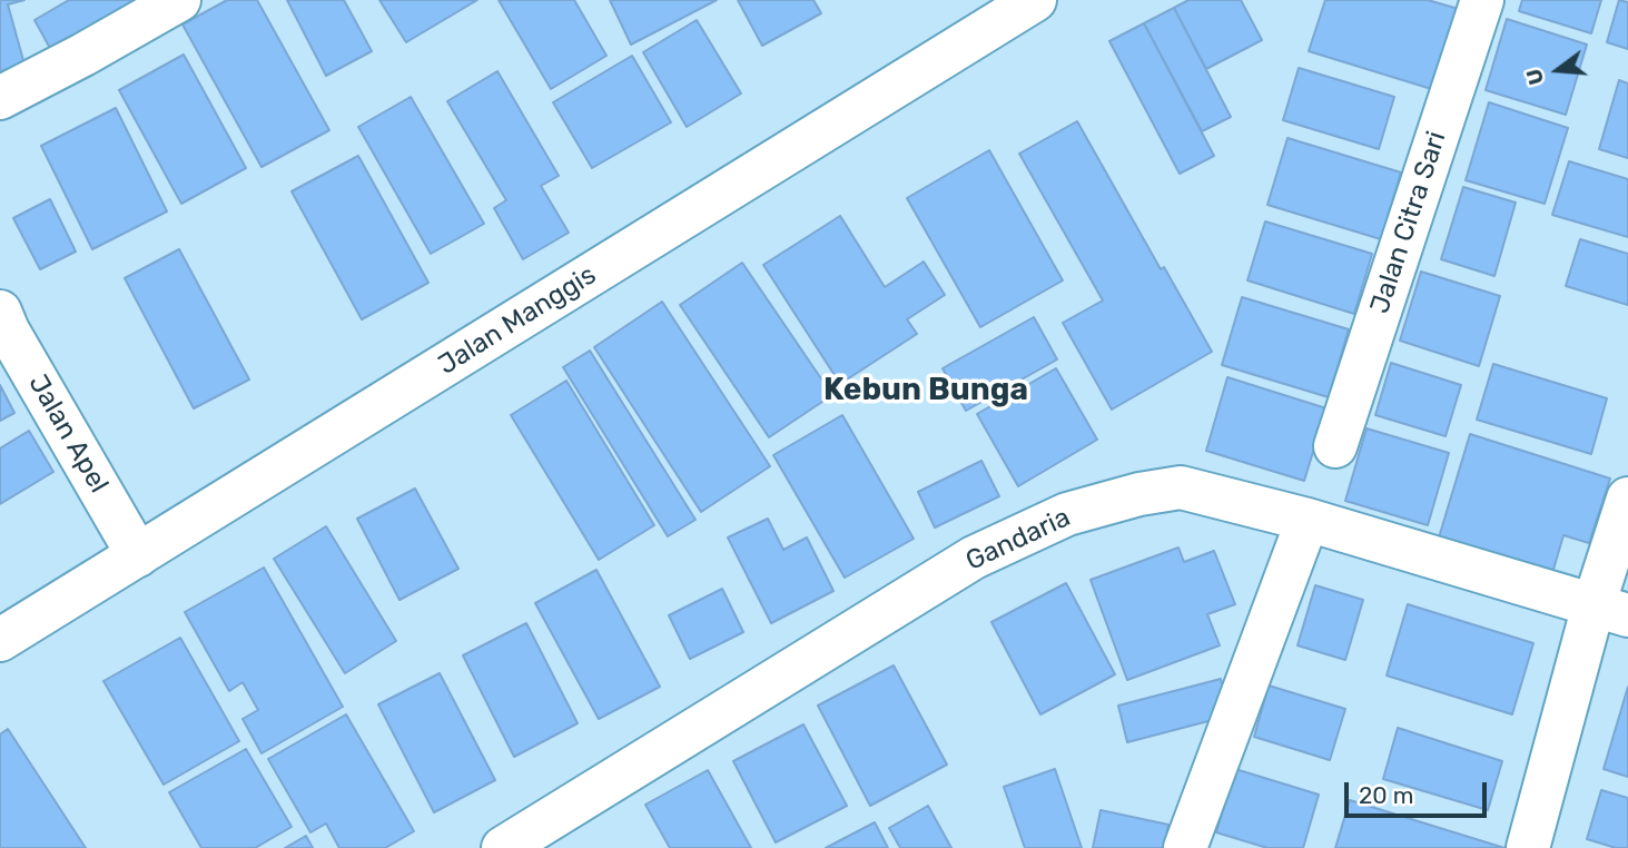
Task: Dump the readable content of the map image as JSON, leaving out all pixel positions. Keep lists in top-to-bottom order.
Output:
{
  "streets": {
    "street": [
      "Jalan Citra Sari",
      "Jalan Manggis",
      "Jalan Apel",
      "Gandaria"
    ]
  },
  "crossings": [
    ["Jalan Manggis", "Jalan Apel"]
  ],
  "districts": ["Kebun Bunga"],
  "scale_bar": "20 m",
  "north": "left"
}
